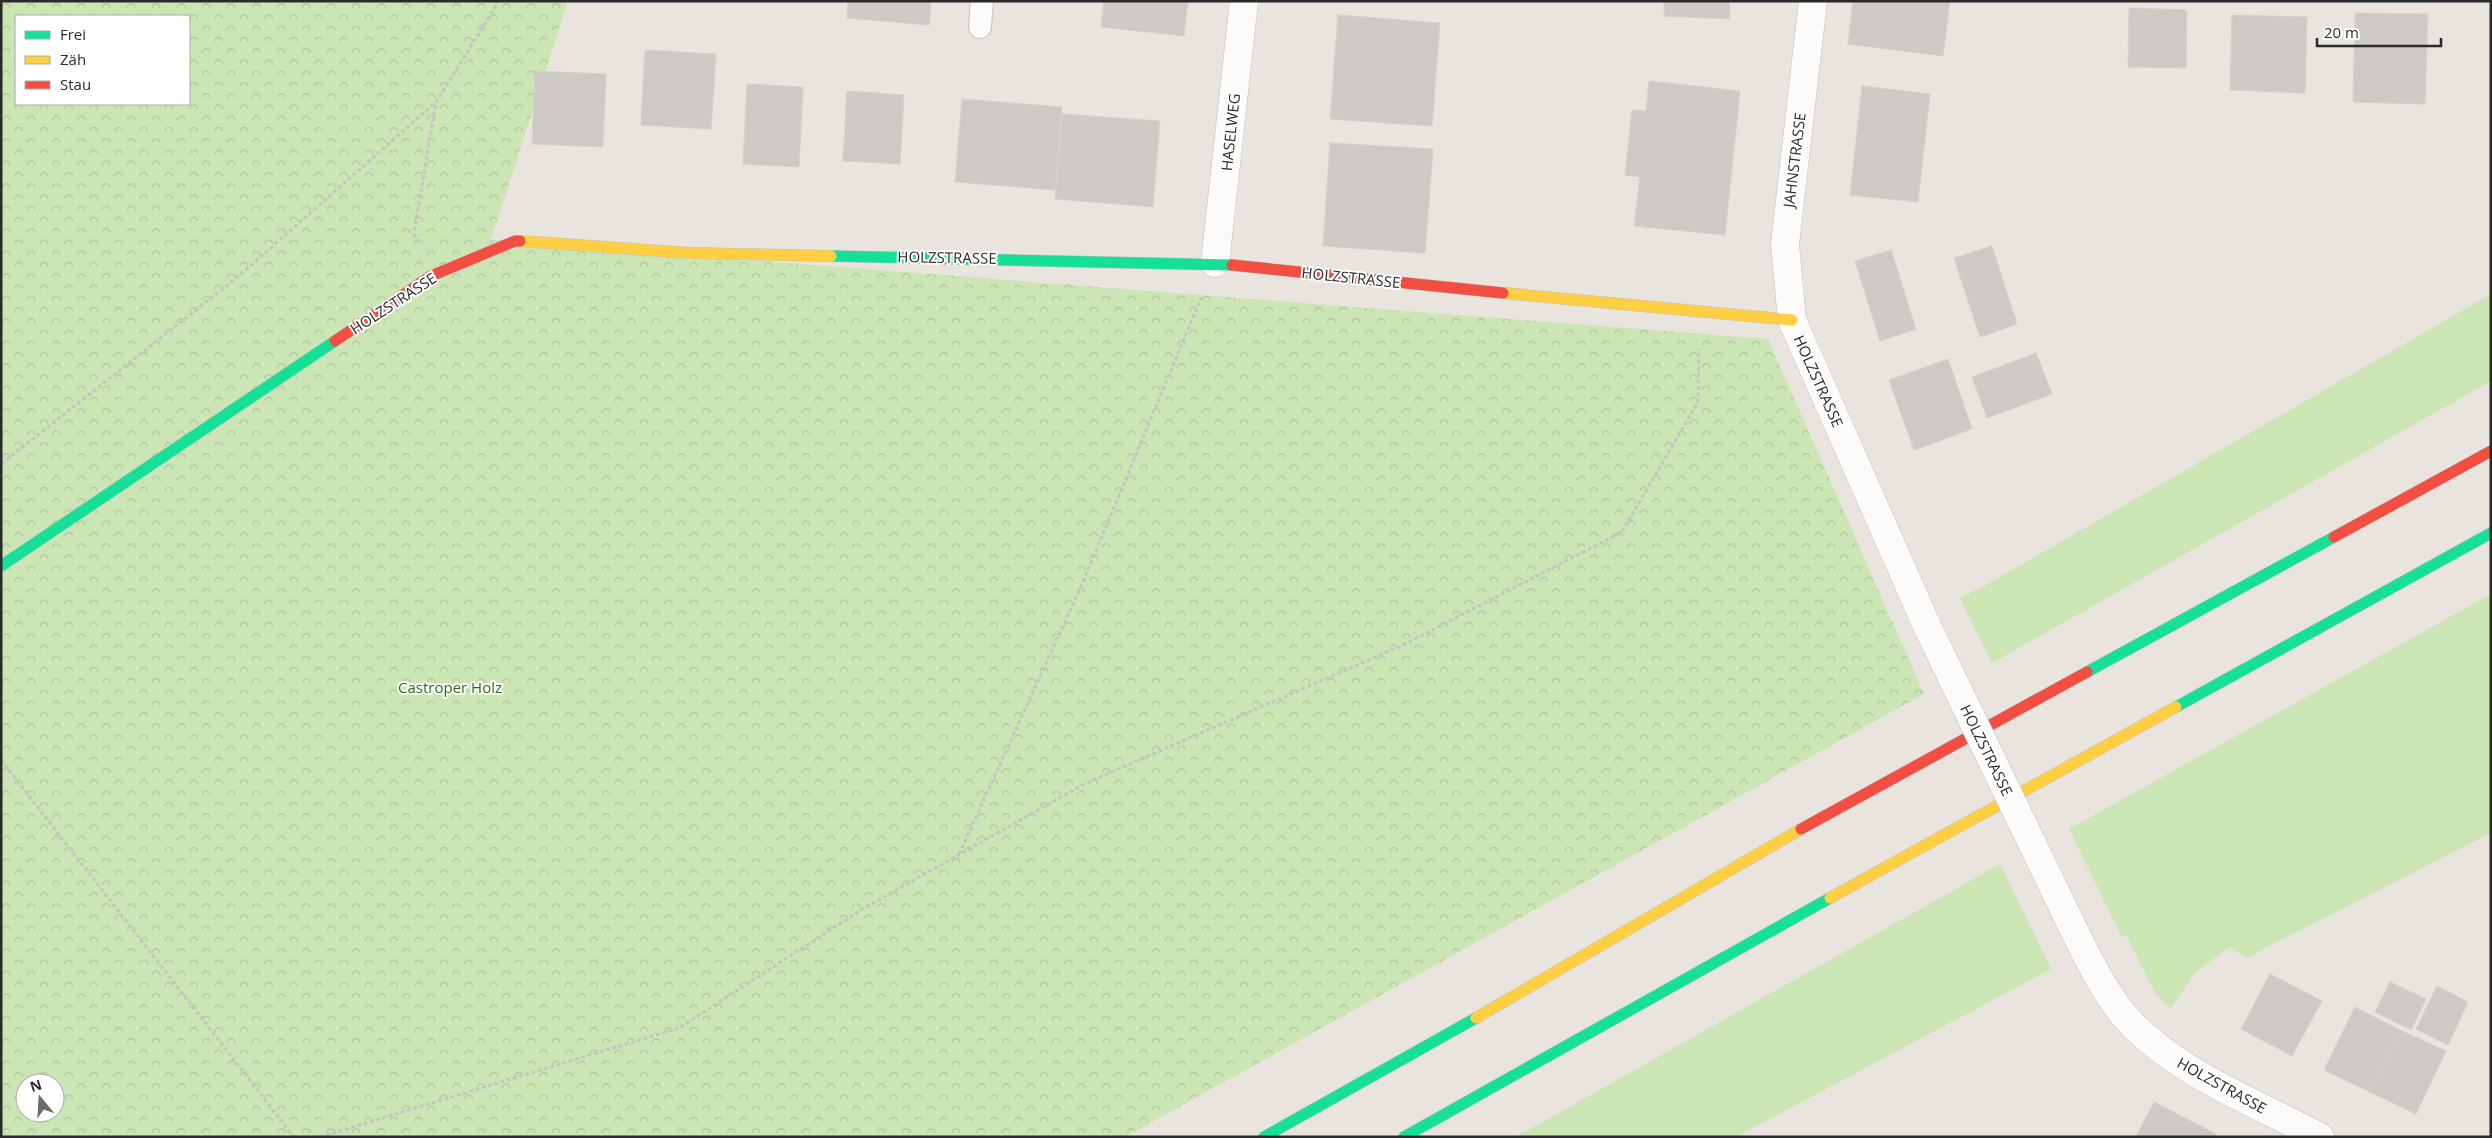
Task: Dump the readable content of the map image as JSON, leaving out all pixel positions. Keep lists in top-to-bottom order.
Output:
{
  "streets": {
    "main road": ["HOLZSTRASSE"],
    "street": ["HASELWEG", "JAHNSTRASSE"]
  },
  "crossings": [
    ["HASELWEG", "HOLZSTRASSE"],
    ["JAHNSTRASSE", "HOLZSTRASSE"]
  ],
  "parks": ["Castroper Holz"],
  "legend": ["Frei", "Zäh", "Stau"],
  "scale_bar": "20 m",
  "north": "top"
}
